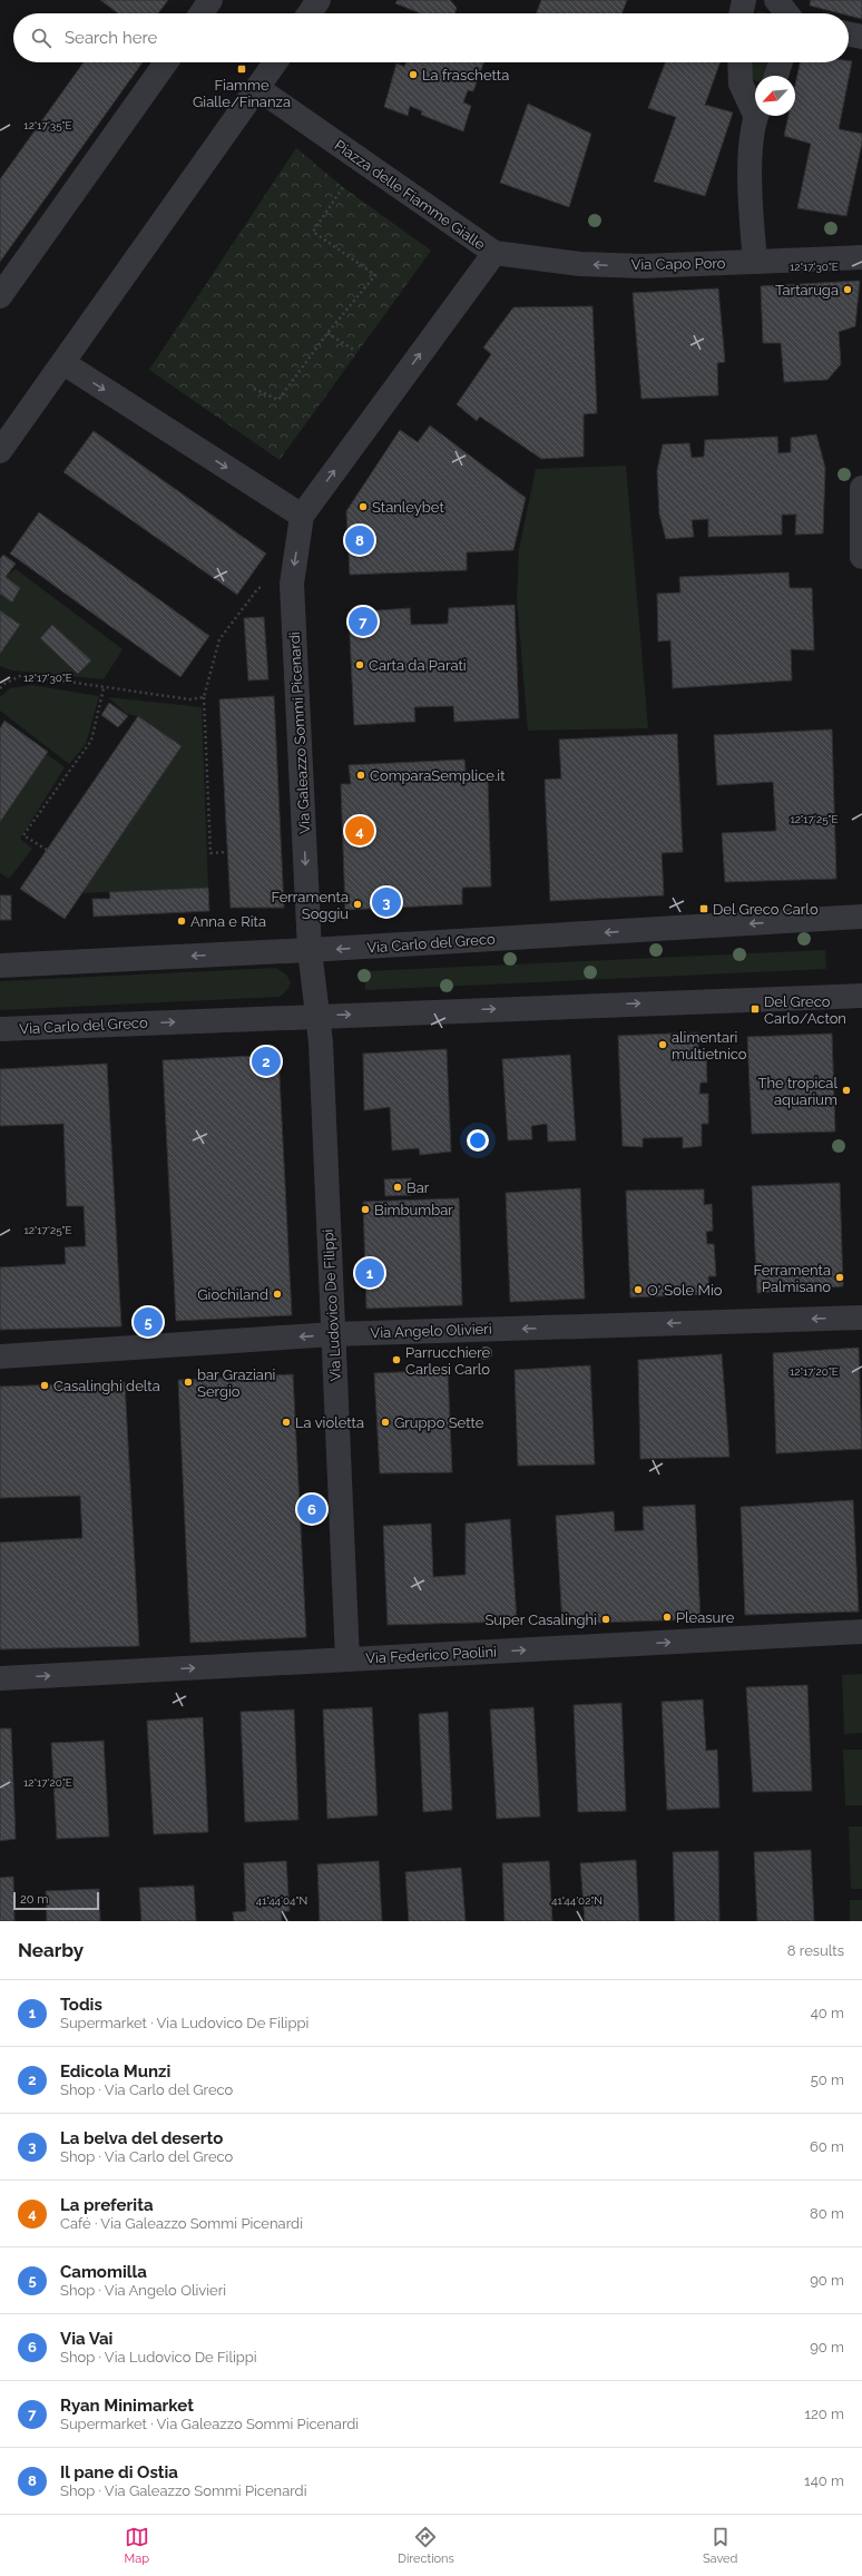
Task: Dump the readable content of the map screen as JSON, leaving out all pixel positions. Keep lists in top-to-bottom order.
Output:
{
  "streets": {
    "street": [
      "Piazza delle Fiamme Gialle",
      "Via Capo Poro",
      "Via Galeazzo Sommi Picenardi",
      "Via Carlo del Greco",
      "Via Ludovico De Filippi",
      "Via Angelo Olivieri",
      "Via Federico Paolini"
    ]
  },
  "crossings": [
    ["Piazza delle Fiamme Gialle", "Via Capo Poro"],
    ["Piazza delle Fiamme Gialle", "Via Galeazzo Sommi Picenardi"],
    ["Via Galeazzo Sommi Picenardi", "Via Carlo del Greco"],
    ["Via Galeazzo Sommi Picenardi", "Via Ludovico De Filippi"],
    ["Via Carlo del Greco", "Via Ludovico De Filippi"],
    ["Via Ludovico De Filippi", "Via Angelo Olivieri"],
    ["Via Ludovico De Filippi", "Via Federico Paolini"]
  ],
  "one_way": [
    "Piazza delle Fiamme Gialle",
    "Via Capo Poro",
    "Via Galeazzo Sommi Picenardi",
    "Via Angelo Olivieri",
    "Via Federico Paolini"
  ],
  "places": {
    "transit": ["Fiamme Gialle/Finanza", "Del Greco Carlo", "Del Greco Carlo/Acton"],
    "other": [
      "La fraschetta",
      "Tartaruga",
      "Stanleybet",
      "Carta da Parati",
      "ComparaSemplice.it",
      "Ferramenta Soggiu",
      "Anna e Rita",
      "alimentari multietnico",
      "The tropical aquarium",
      "Bar",
      "Bimbumbar",
      "Ferramenta Palmisano",
      "O' Sole Mio",
      "Giochiland",
      "Parrucchiere Carlesi Carlo",
      "bar Graziani Sergio",
      "Casalinghi delta",
      "La violetta",
      "Gruppo Sette",
      "Pleasure",
      "Super Casalinghi"
    ]
  },
  "scale_bar": "20 m",
  "north": "bottom left",
  "page": {
    "search": "Search here",
    "pins": [
      "8",
      "7",
      "4",
      "3",
      "2",
      "1",
      "5",
      "6"
    ],
    "scale": "20 m",
    "heading": ["Nearby", "8 results"],
    "list": [
      {
        "mark": "1",
        "name": "Todis",
        "note": "Supermarket · Via Ludovico De Filippi",
        "value": "40 m"
      },
      {
        "mark": "2",
        "name": "Edicola Munzi",
        "note": "Shop · Via Carlo del Greco",
        "value": "50 m"
      },
      {
        "mark": "3",
        "name": "La belva del deserto",
        "note": "Shop · Via Carlo del Greco",
        "value": "60 m"
      },
      {
        "mark": "4",
        "name": "La preferita",
        "note": "Café · Via Galeazzo Sommi Picenardi",
        "value": "80 m"
      },
      {
        "mark": "5",
        "name": "Camomilla",
        "note": "Shop · Via Angelo Olivieri",
        "value": "90 m"
      },
      {
        "mark": "6",
        "name": "Via Vai",
        "note": "Shop · Via Ludovico De Filippi",
        "value": "90 m"
      },
      {
        "mark": "7",
        "name": "Ryan Minimarket",
        "note": "Supermarket · Via Galeazzo Sommi Picenardi",
        "value": "120 m"
      },
      {
        "mark": "8",
        "name": "Il pane di Ostia",
        "note": "Shop · Via Galeazzo Sommi Picenardi",
        "value": "140 m"
      }
    ],
    "nav": ["Map", "Directions", "Saved"]
  },
  "coordinates": [
    "12°17'35\"E",
    "12°17'30\"E",
    "12°17'25\"E",
    "12°17'20\"E",
    "41°44'04\"N",
    "41°44'02\"N"
  ]
}
